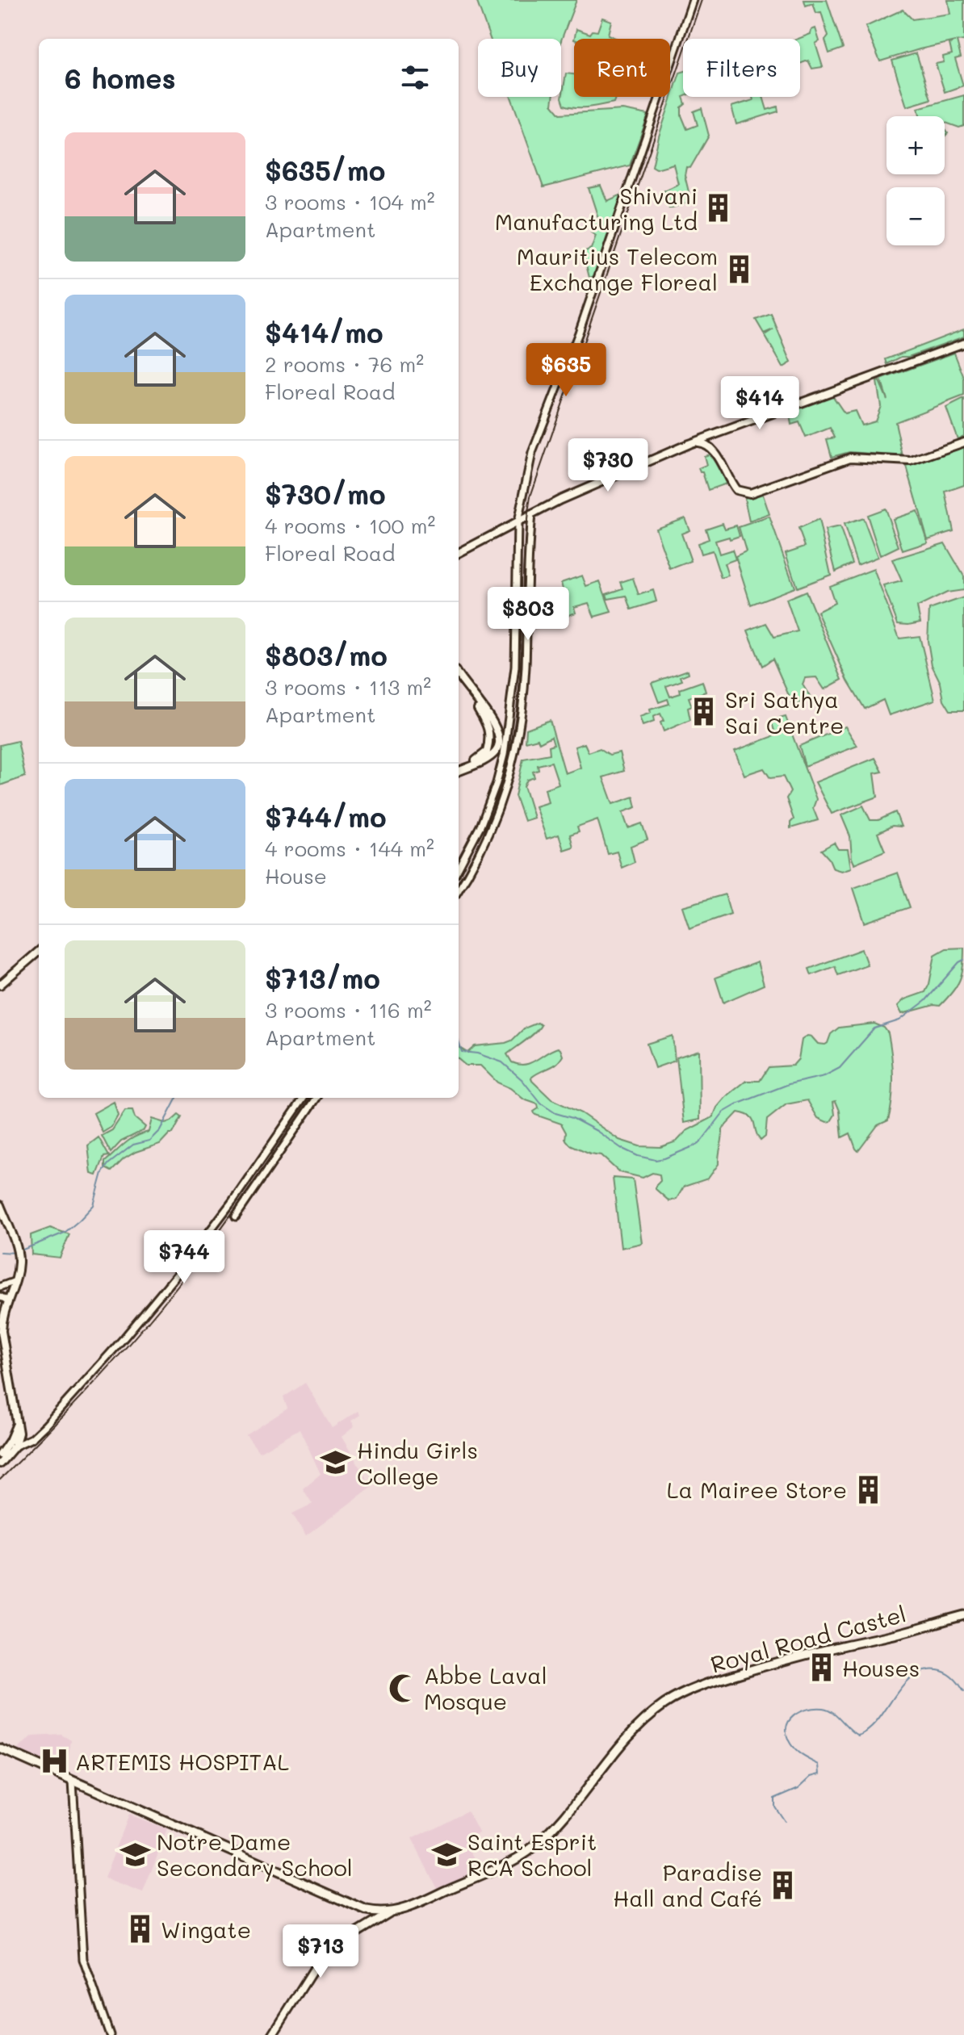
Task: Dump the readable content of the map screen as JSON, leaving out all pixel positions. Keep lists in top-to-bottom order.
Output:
{
  "streets": {
    "main road": ["Royal Road Castel"]
  },
  "places": {
    "building": [
      "Shivani Manufacturing Ltd",
      "Mauritius Telecom Exchange Floreal",
      "Sri Sathya Sai Centre",
      "La Mairee Store",
      "Houses",
      "Paradise Hall and Café",
      "Wingate"
    ],
    "school or university": ["Hindu Girls College", "Notre Dame Secondary School", "Saint Esprit RCA School"],
    "mosque": ["Abbe Laval Mosque"],
    "hospital": ["ARTEMIS HOSPITAL"]
  },
  "page": {
    "chip": ["Buy", "Rent", "Filters"],
    "heading": "6 homes",
    "map_buttons": ["+", "−"],
    "list": [
      {
        "name": "$635/mo",
        "note": "3 rooms · 104 m² · Apartment"
      },
      {
        "name": "$414/mo",
        "note": "2 rooms · 76 m² · Floreal Road"
      },
      {
        "name": "$730/mo",
        "note": "4 rooms · 100 m² · Floreal Road"
      },
      {
        "name": "$803/mo",
        "note": "3 rooms · 113 m² · Apartment"
      },
      {
        "name": "$744/mo",
        "note": "4 rooms · 144 m² · House"
      },
      {
        "name": "$713/mo",
        "note": "3 rooms · 116 m² · Apartment"
      }
    ],
    "price": [
      "$635",
      "$414",
      "$730",
      "$803",
      "$744",
      "$713"
    ]
  }
}
